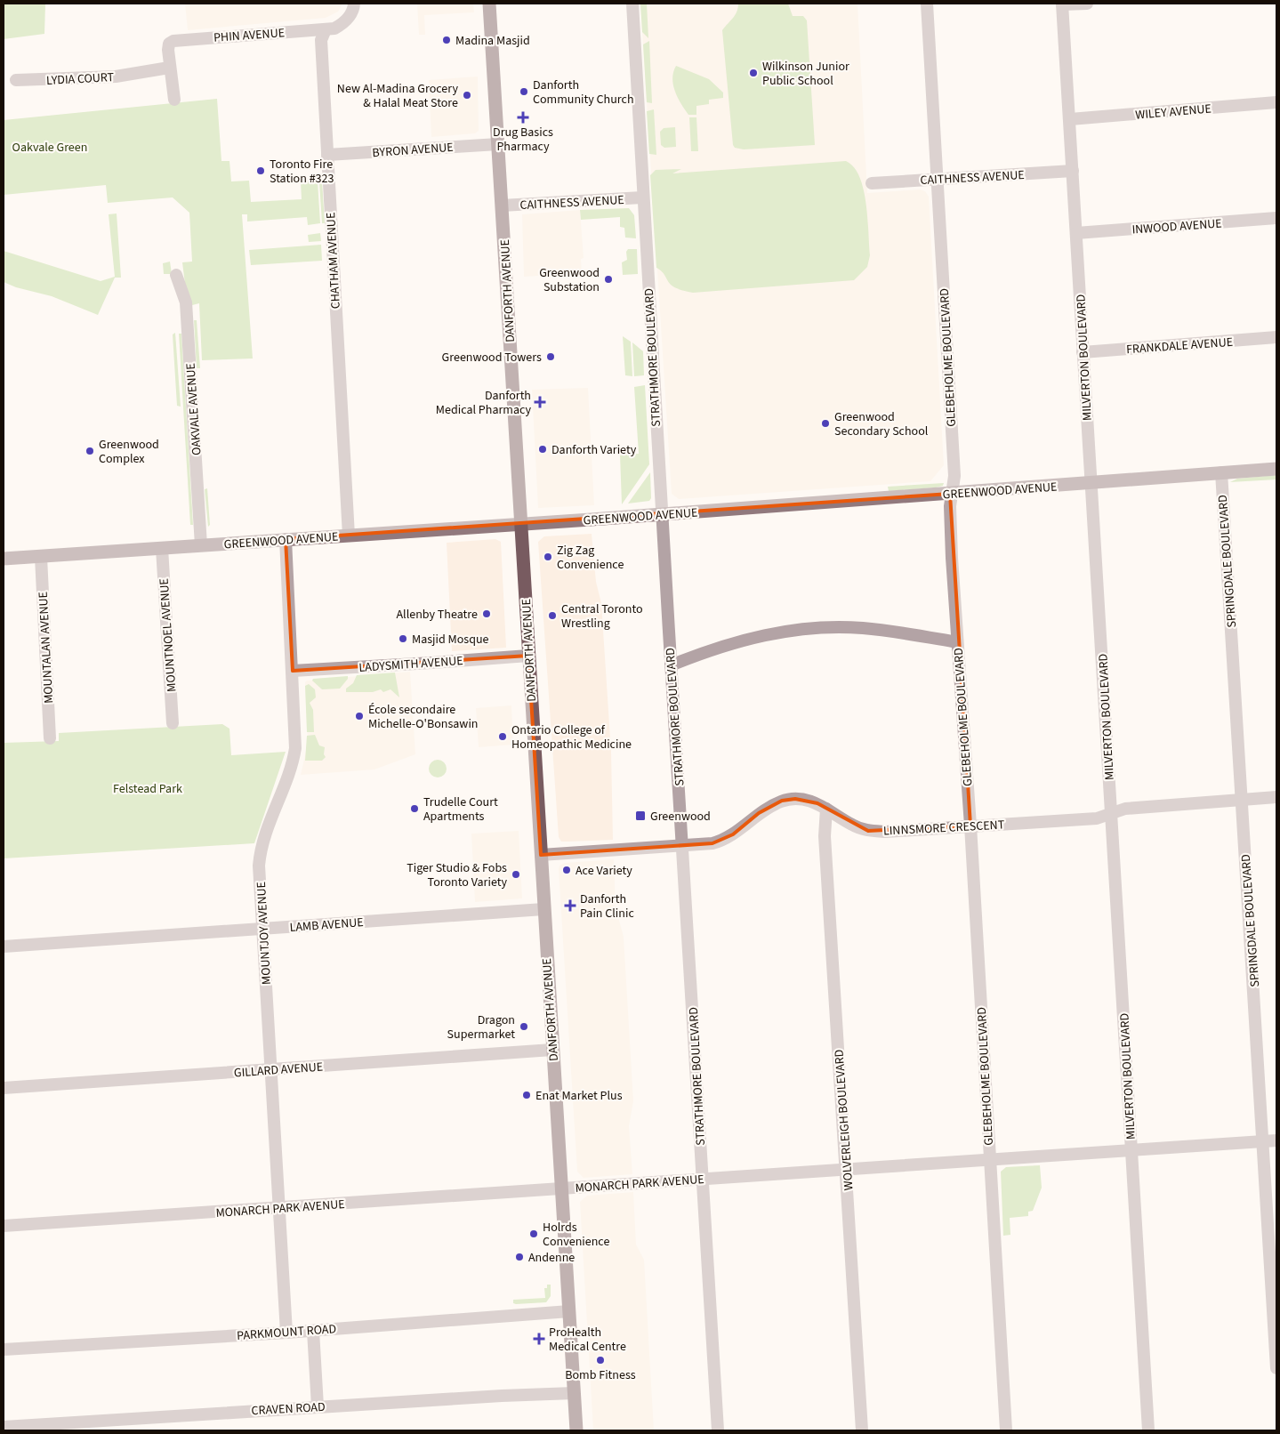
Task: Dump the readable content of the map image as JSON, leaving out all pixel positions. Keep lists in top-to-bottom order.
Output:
{
  "streets": {
    "main road": ["DANFORTH AVENUE"],
    "street": [
      "PHIN AVENUE",
      "LYDIA COURT",
      "WILEY AVENUE",
      "BYRON AVENUE",
      "CAITHNESS AVENUE",
      "INWOOD AVENUE",
      "CHATHAM AVENUE",
      "FRANKDALE AVENUE",
      "STRATHMORE BOULEVARD",
      "GLEBEHOLME BOULEVARD",
      "MILVERTON BOULEVARD",
      "OAKVALE AVENUE",
      "GREENWOOD AVENUE",
      "SPRINGDALE BOULEVARD",
      "MOUNTNOEL AVENUE",
      "MOUNTALAN AVENUE",
      "LADYSMITH AVENUE",
      "LINNSMORE CRESCENT",
      "LAMB AVENUE",
      "MOUNTJOY AVENUE",
      "GILLARD AVENUE",
      "WOLVERLEIGH BOULEVARD",
      "MONARCH PARK AVENUE",
      "PARKMOUNT ROAD",
      "CRAVEN ROAD"
    ]
  },
  "crossings": [
    ["PHIN AVENUE", "LYDIA COURT"],
    ["PHIN AVENUE", "CHATHAM AVENUE"],
    ["WILEY AVENUE", "MILVERTON BOULEVARD"],
    ["BYRON AVENUE", "CHATHAM AVENUE"],
    ["BYRON AVENUE", "DANFORTH AVENUE"],
    ["CAITHNESS AVENUE", "DANFORTH AVENUE"],
    ["CAITHNESS AVENUE", "STRATHMORE BOULEVARD"],
    ["CAITHNESS AVENUE", "GLEBEHOLME BOULEVARD"],
    ["CAITHNESS AVENUE", "MILVERTON BOULEVARD"],
    ["INWOOD AVENUE", "MILVERTON BOULEVARD"],
    ["CHATHAM AVENUE", "GREENWOOD AVENUE"],
    ["DANFORTH AVENUE", "GREENWOOD AVENUE"],
    ["DANFORTH AVENUE", "LADYSMITH AVENUE"],
    ["DANFORTH AVENUE", "LINNSMORE CRESCENT"],
    ["DANFORTH AVENUE", "LAMB AVENUE"],
    ["DANFORTH AVENUE", "GILLARD AVENUE"],
    ["DANFORTH AVENUE", "MONARCH PARK AVENUE"],
    ["DANFORTH AVENUE", "PARKMOUNT ROAD"],
    ["DANFORTH AVENUE", "CRAVEN ROAD"],
    ["FRANKDALE AVENUE", "MILVERTON BOULEVARD"],
    ["STRATHMORE BOULEVARD", "GREENWOOD AVENUE"],
    ["STRATHMORE BOULEVARD", "LINNSMORE CRESCENT"],
    ["STRATHMORE BOULEVARD", "MONARCH PARK AVENUE"],
    ["GLEBEHOLME BOULEVARD", "GREENWOOD AVENUE"],
    ["GLEBEHOLME BOULEVARD", "LINNSMORE CRESCENT"],
    ["GLEBEHOLME BOULEVARD", "MONARCH PARK AVENUE"],
    ["MILVERTON BOULEVARD", "GREENWOOD AVENUE"],
    ["MILVERTON BOULEVARD", "LINNSMORE CRESCENT"],
    ["MILVERTON BOULEVARD", "MONARCH PARK AVENUE"],
    ["OAKVALE AVENUE", "GREENWOOD AVENUE"],
    ["GREENWOOD AVENUE", "SPRINGDALE BOULEVARD"],
    ["GREENWOOD AVENUE", "MOUNTNOEL AVENUE"],
    ["GREENWOOD AVENUE", "MOUNTALAN AVENUE"],
    ["GREENWOOD AVENUE", "MOUNTJOY AVENUE"],
    ["SPRINGDALE BOULEVARD", "LINNSMORE CRESCENT"],
    ["SPRINGDALE BOULEVARD", "MONARCH PARK AVENUE"],
    ["LADYSMITH AVENUE", "MOUNTJOY AVENUE"],
    ["LINNSMORE CRESCENT", "WOLVERLEIGH BOULEVARD"],
    ["LAMB AVENUE", "MOUNTJOY AVENUE"],
    ["MOUNTJOY AVENUE", "GILLARD AVENUE"],
    ["MOUNTJOY AVENUE", "MONARCH PARK AVENUE"],
    ["MOUNTJOY AVENUE", "PARKMOUNT ROAD"],
    ["WOLVERLEIGH BOULEVARD", "MONARCH PARK AVENUE"]
  ],
  "parks": ["Oakvale Green", "Felstead Park"],
  "places": {
    "other": [
      "Madina Masjid",
      "Wilkinson Junior Public School",
      "Danforth Community Church",
      "New Al-Madina Grocery & Halal Meat Store",
      "Toronto Fire Station #323",
      "Greenwood Substation",
      "Greenwood Towers",
      "Greenwood Secondary School",
      "Danforth Variety",
      "Greenwood Complex",
      "Zig Zag Convenience",
      "Allenby Theatre",
      "Central Toronto Wrestling",
      "Masjid Mosque",
      "École secondaire Michelle-O'Bonsawin",
      "Ontario College of Homeopathic Medicine",
      "Trudelle Court Apartments",
      "Ace Variety",
      "Tiger Studio & Fobs Toronto Variety",
      "Dragon Supermarket",
      "Enat Market Plus",
      "Holrds Convenience",
      "Andenne",
      "Bomb Fitness"
    ],
    "health": [
      "Drug Basics Pharmacy",
      "Danforth Medical Pharmacy",
      "Danforth Pain Clinic",
      "ProHealth Medical Centre"
    ],
    "transit": ["Greenwood"]
  }
}
